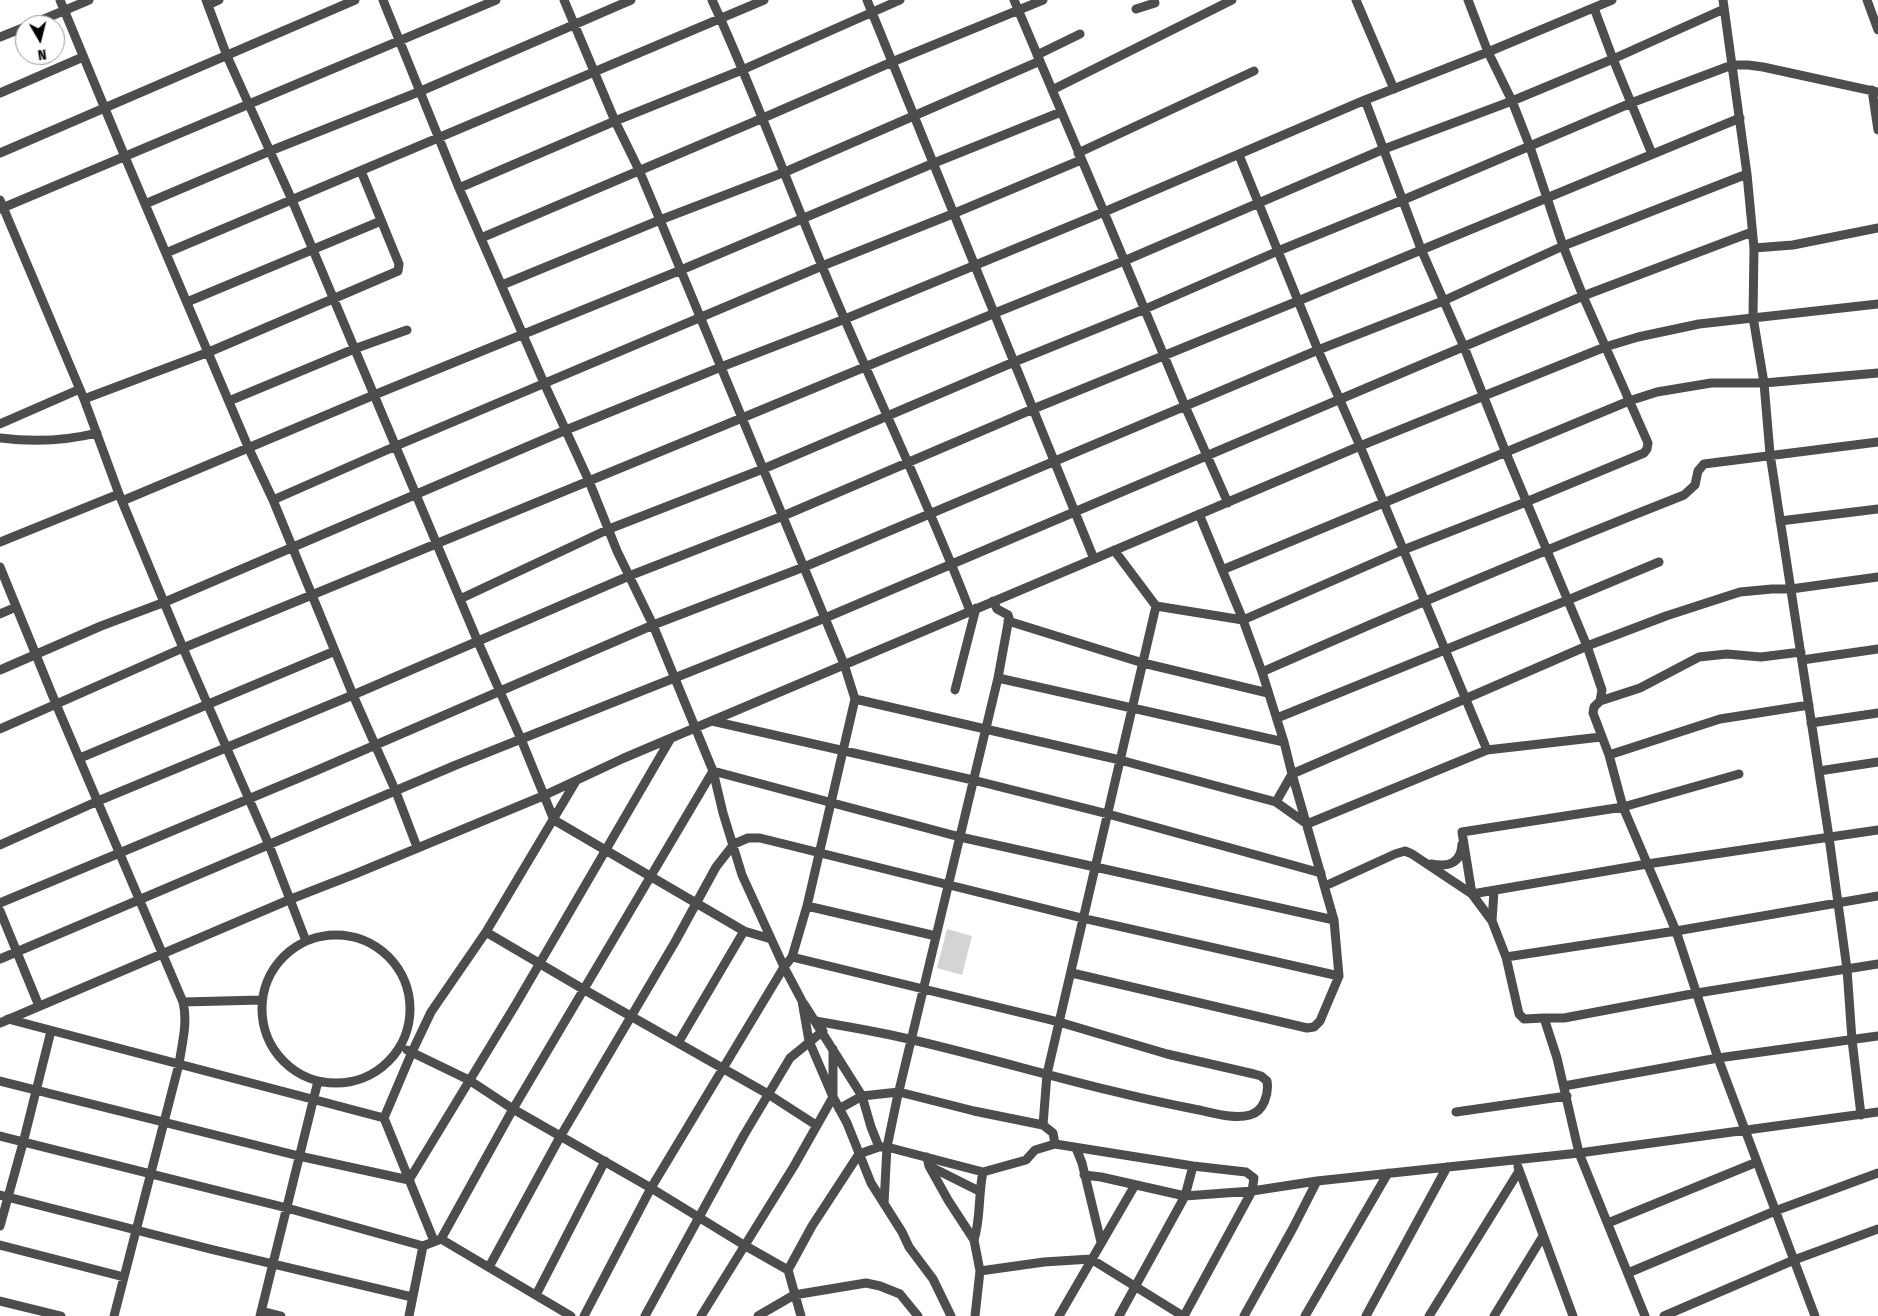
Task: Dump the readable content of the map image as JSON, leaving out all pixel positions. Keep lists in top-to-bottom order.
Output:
{
  "north": "bottom"
}
